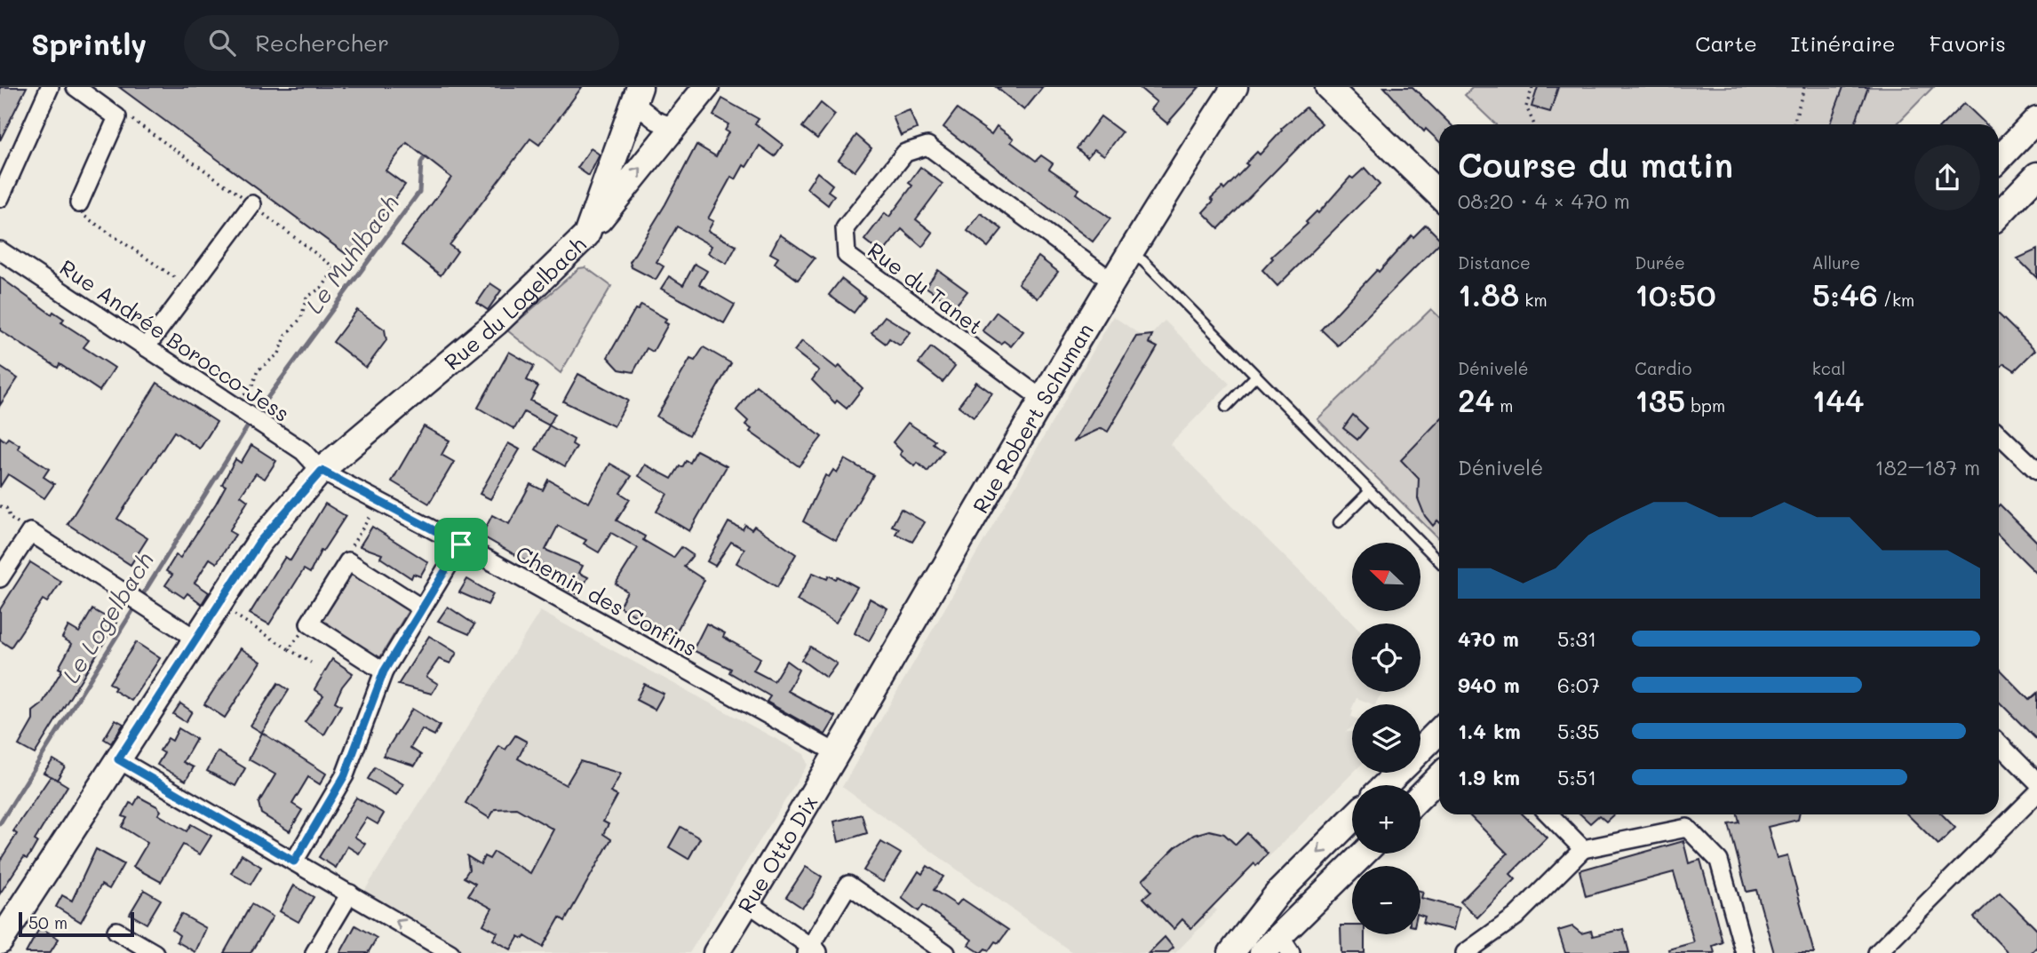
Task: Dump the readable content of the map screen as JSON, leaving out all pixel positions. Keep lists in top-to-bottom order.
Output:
{
  "streets": {
    "street": [
      "Rue du Tanet",
      "Rue du Logelbach",
      "Rue Andrée Borocco-Jess",
      "Rue Robert Schuman",
      "Chemin des Confins",
      "Rue Otto Dix"
    ]
  },
  "crossings": [
    ["Rue du Tanet", "Rue Robert Schuman"],
    ["Rue du Logelbach", "Rue Andrée Borocco-Jess"],
    ["Rue du Logelbach", "Chemin des Confins"],
    ["Rue Andrée Borocco-Jess", "Chemin des Confins"],
    ["Rue Robert Schuman", "Chemin des Confins"],
    ["Rue Robert Schuman", "Rue Otto Dix"],
    ["Chemin des Confins", "Rue Otto Dix"]
  ],
  "water": ["Le Muhlbach", "Le Logelbach"],
  "scale_bar": "50 m",
  "north": "top left",
  "page": {
    "header": "Sprintly",
    "search": "Rechercher",
    "nav": ["Carte", "Itinéraire", "Favoris"],
    "heading": ["Course du matin", "08:20 · 4 × 470 m"],
    "stats": [
      ["Distance", "1.88 km"],
      ["Durée", "10:50"],
      ["Allure", "5:46 /km"],
      ["Dénivelé", "24 m"],
      ["Cardio", "135 bpm"],
      ["kcal", "144"]
    ],
    "chart": ["Dénivelé", "182–187 m"],
    "map_buttons": ["+", "−"],
    "list": [
      {
        "name": "470 m",
        "note": "5:31"
      },
      {
        "name": "940 m",
        "note": "6:07"
      },
      {
        "name": "1.4 km",
        "note": "5:35"
      },
      {
        "name": "1.9 km",
        "note": "5:51"
      }
    ],
    "scale": "50 m"
  }
}
